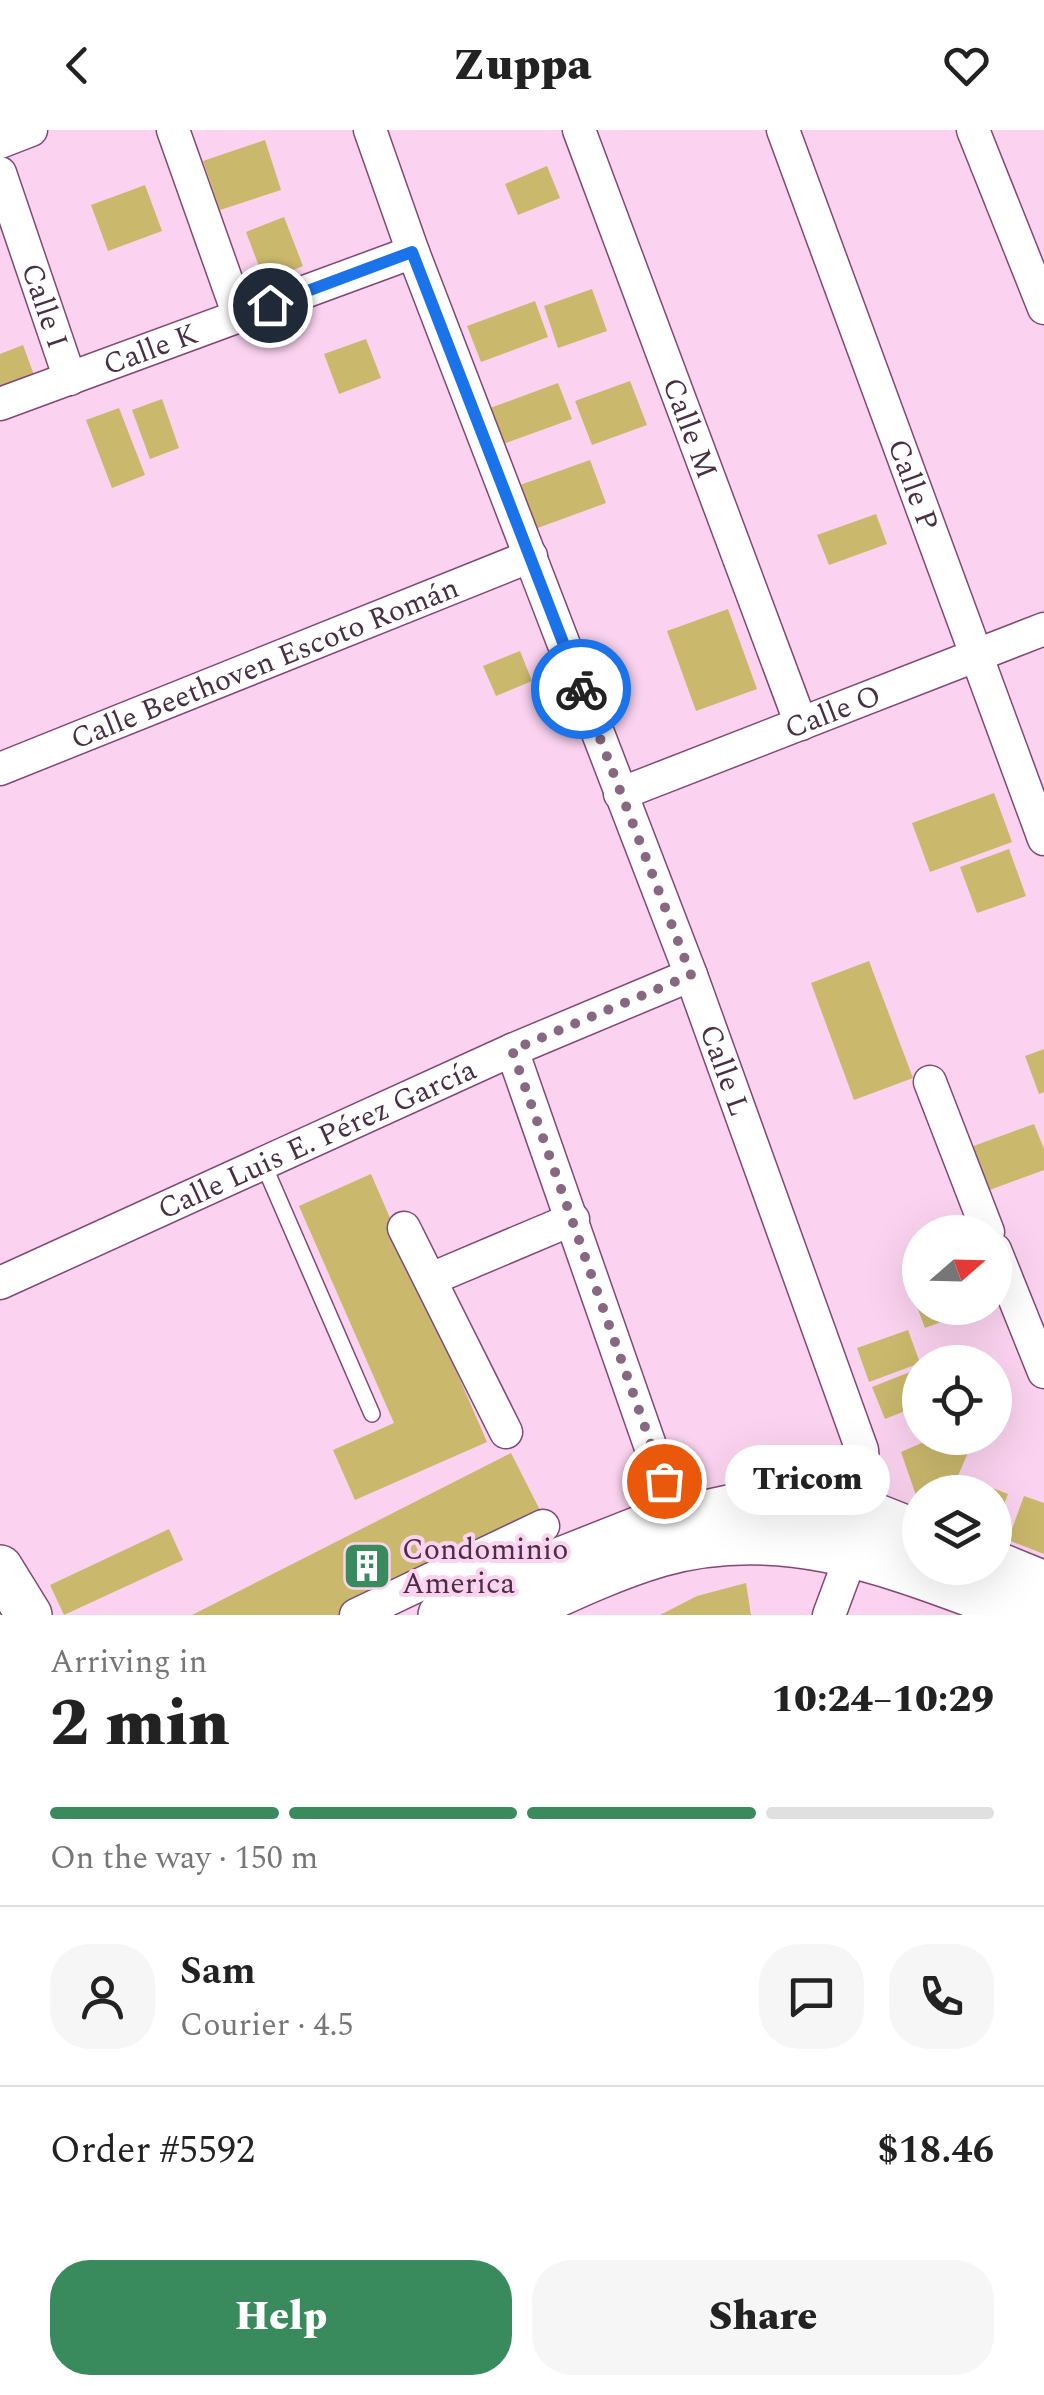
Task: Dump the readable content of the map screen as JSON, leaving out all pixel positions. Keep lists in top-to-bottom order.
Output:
{
  "streets": {
    "street": [
      "Calle I",
      "Calle K",
      "Calle M",
      "Calle P",
      "Calle Beethoven Escoto Román",
      "Calle O",
      "Calle L",
      "Calle Luis E. Pérez García"
    ]
  },
  "crossings": [
    ["Calle I", "Calle K"],
    ["Calle K", "Calle L"],
    ["Calle M", "Calle O"],
    ["Calle P", "Calle O"],
    ["Calle Beethoven Escoto Román", "Calle L"],
    ["Calle O", "Calle L"],
    ["Calle L", "Calle Luis E. Pérez García"]
  ],
  "places": {
    "other": ["Tricom"],
    "building": ["Condominio America"]
  },
  "north": "right",
  "page": {
    "header": "Zuppa",
    "bubble": "Tricom",
    "heading": ["2 min", "Arriving in", "10:24–10:29"],
    "panel": [
      "Sam",
      "Courier · 4.5",
      "Order #5592",
      "$18.46"
    ],
    "bar": "On the way · 150 m",
    "buttons": ["Help", "Share"]
  }
}
